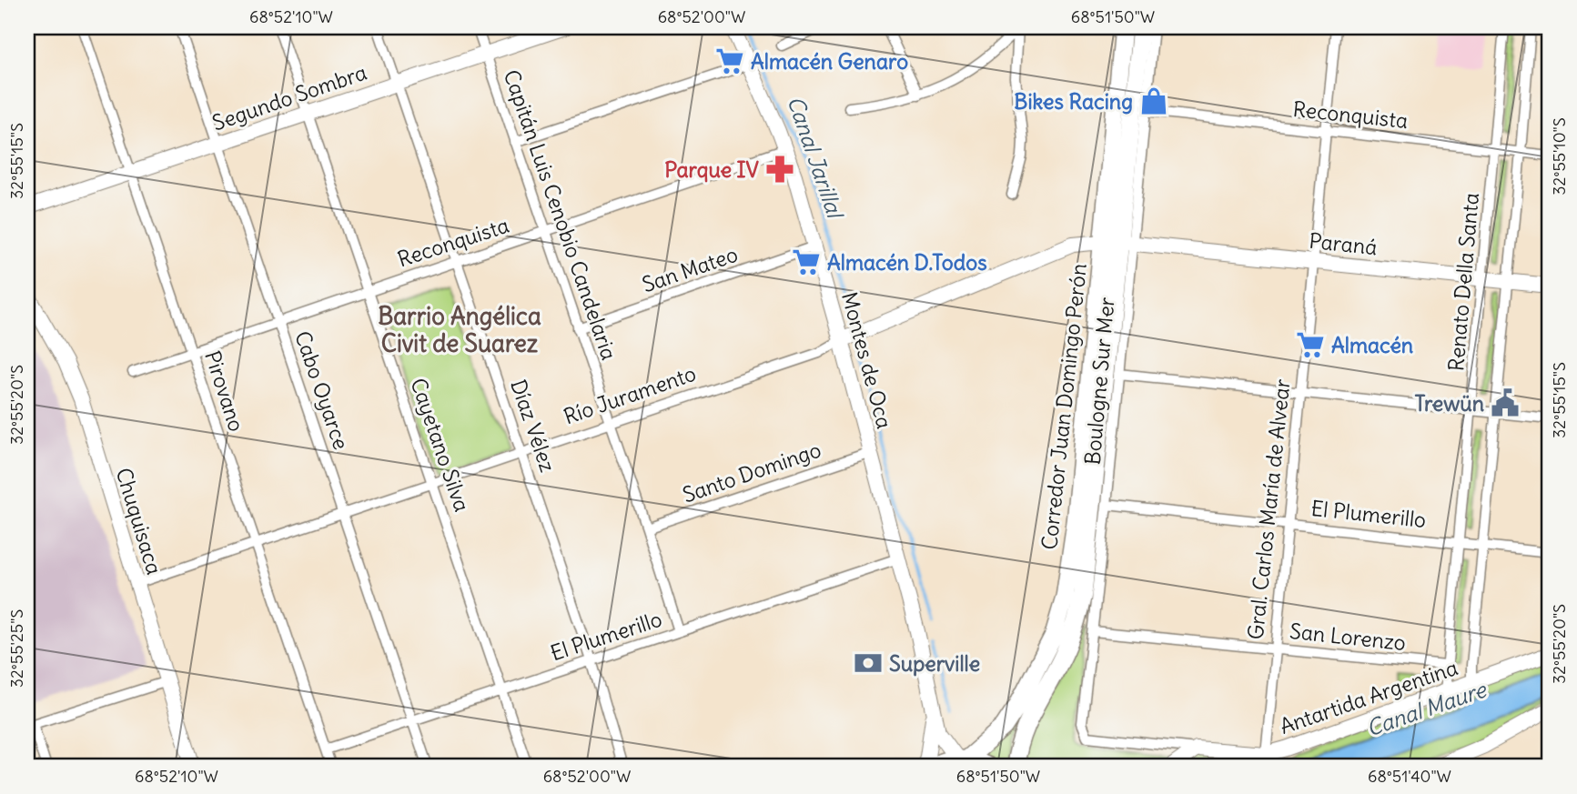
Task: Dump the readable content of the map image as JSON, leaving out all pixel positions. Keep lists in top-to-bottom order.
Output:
{
  "streets": {
    "highway": ["Corredor Juan Domingo Perón"],
    "street": [
      "Segundo Sombra",
      "Reconquista",
      "Capitán Luis Cenobio Candelaria",
      "Paraná",
      "San Mateo",
      "Renato Della Santa",
      "Montes de Oca",
      "Boulogne Sur Mer",
      "Cabo Oyarce",
      "Pirovano",
      "Río Juramento",
      "Díaz Vélez",
      "Cayetano Silva",
      "Santo Domingo",
      "Gral. Carlos María de Alvear",
      "El Plumerillo",
      "Chuquisaca",
      "San Lorenzo",
      "Antartida Argentina"
    ]
  },
  "crossings": [
    ["Segundo Sombra", "Capitán Luis Cenobio Candelaria"],
    ["Segundo Sombra", "Cabo Oyarce"],
    ["Segundo Sombra", "Pirovano"],
    ["Segundo Sombra", "Díaz Vélez"],
    ["Segundo Sombra", "Cayetano Silva"],
    ["Reconquista", "Capitán Luis Cenobio Candelaria"],
    ["Reconquista", "Renato Della Santa"],
    ["Reconquista", "Montes de Oca"],
    ["Reconquista", "Boulogne Sur Mer"],
    ["Reconquista", "Cabo Oyarce"],
    ["Reconquista", "Pirovano"],
    ["Reconquista", "Díaz Vélez"],
    ["Reconquista", "Cayetano Silva"],
    ["Reconquista", "Gral. Carlos María de Alvear"],
    ["Capitán Luis Cenobio Candelaria", "San Mateo"],
    ["Capitán Luis Cenobio Candelaria", "Río Juramento"],
    ["Capitán Luis Cenobio Candelaria", "Santo Domingo"],
    ["Capitán Luis Cenobio Candelaria", "El Plumerillo"],
    ["Paraná", "Renato Della Santa"],
    ["Paraná", "Boulogne Sur Mer"],
    ["Paraná", "Río Juramento"],
    ["Paraná", "Corredor Juan Domingo Perón"],
    ["Paraná", "Gral. Carlos María de Alvear"],
    ["San Mateo", "Montes de Oca"],
    ["Renato Della Santa", "El Plumerillo"],
    ["Renato Della Santa", "San Lorenzo"],
    ["Renato Della Santa", "Antartida Argentina"],
    ["Montes de Oca", "Río Juramento"],
    ["Montes de Oca", "Corredor Juan Domingo Perón"],
    ["Montes de Oca", "Santo Domingo"],
    ["Montes de Oca", "El Plumerillo"],
    ["Boulogne Sur Mer", "Río Juramento"],
    ["Boulogne Sur Mer", "Corredor Juan Domingo Perón"],
    ["Boulogne Sur Mer", "El Plumerillo"],
    ["Boulogne Sur Mer", "San Lorenzo"],
    ["Boulogne Sur Mer", "Antartida Argentina"],
    ["Cabo Oyarce", "Río Juramento"],
    ["Cabo Oyarce", "El Plumerillo"],
    ["Pirovano", "Río Juramento"],
    ["Pirovano", "El Plumerillo"],
    ["Río Juramento", "Corredor Juan Domingo Perón"],
    ["Río Juramento", "Díaz Vélez"],
    ["Río Juramento", "Cayetano Silva"],
    ["Río Juramento", "Chuquisaca"],
    ["Díaz Vélez", "El Plumerillo"],
    ["Cayetano Silva", "El Plumerillo"],
    ["Gral. Carlos María de Alvear", "El Plumerillo"],
    ["Gral. Carlos María de Alvear", "San Lorenzo"],
    ["Gral. Carlos María de Alvear", "Antartida Argentina"]
  ],
  "districts": ["Barrio Angélica Civit de Suarez"],
  "water": ["Canal Jarillal", "Canal Maure"],
  "places": {
    "supermarket": ["Almacén Genaro", "Almacén D.Todos", "Almacén"],
    "shop": ["Bikes Racing"],
    "pharmacy": ["Parque IV"],
    "public building": ["Trewün"],
    "bank": ["Superville"]
  },
  "coordinates": [
    "68°52'10\"W",
    "68°52'00\"W",
    "68°51'50\"W",
    "32°55'10\"S",
    "32°55'15\"S",
    "32°55'20\"S",
    "32°55'25\"S",
    "68°51'40\"W"
  ]
}
